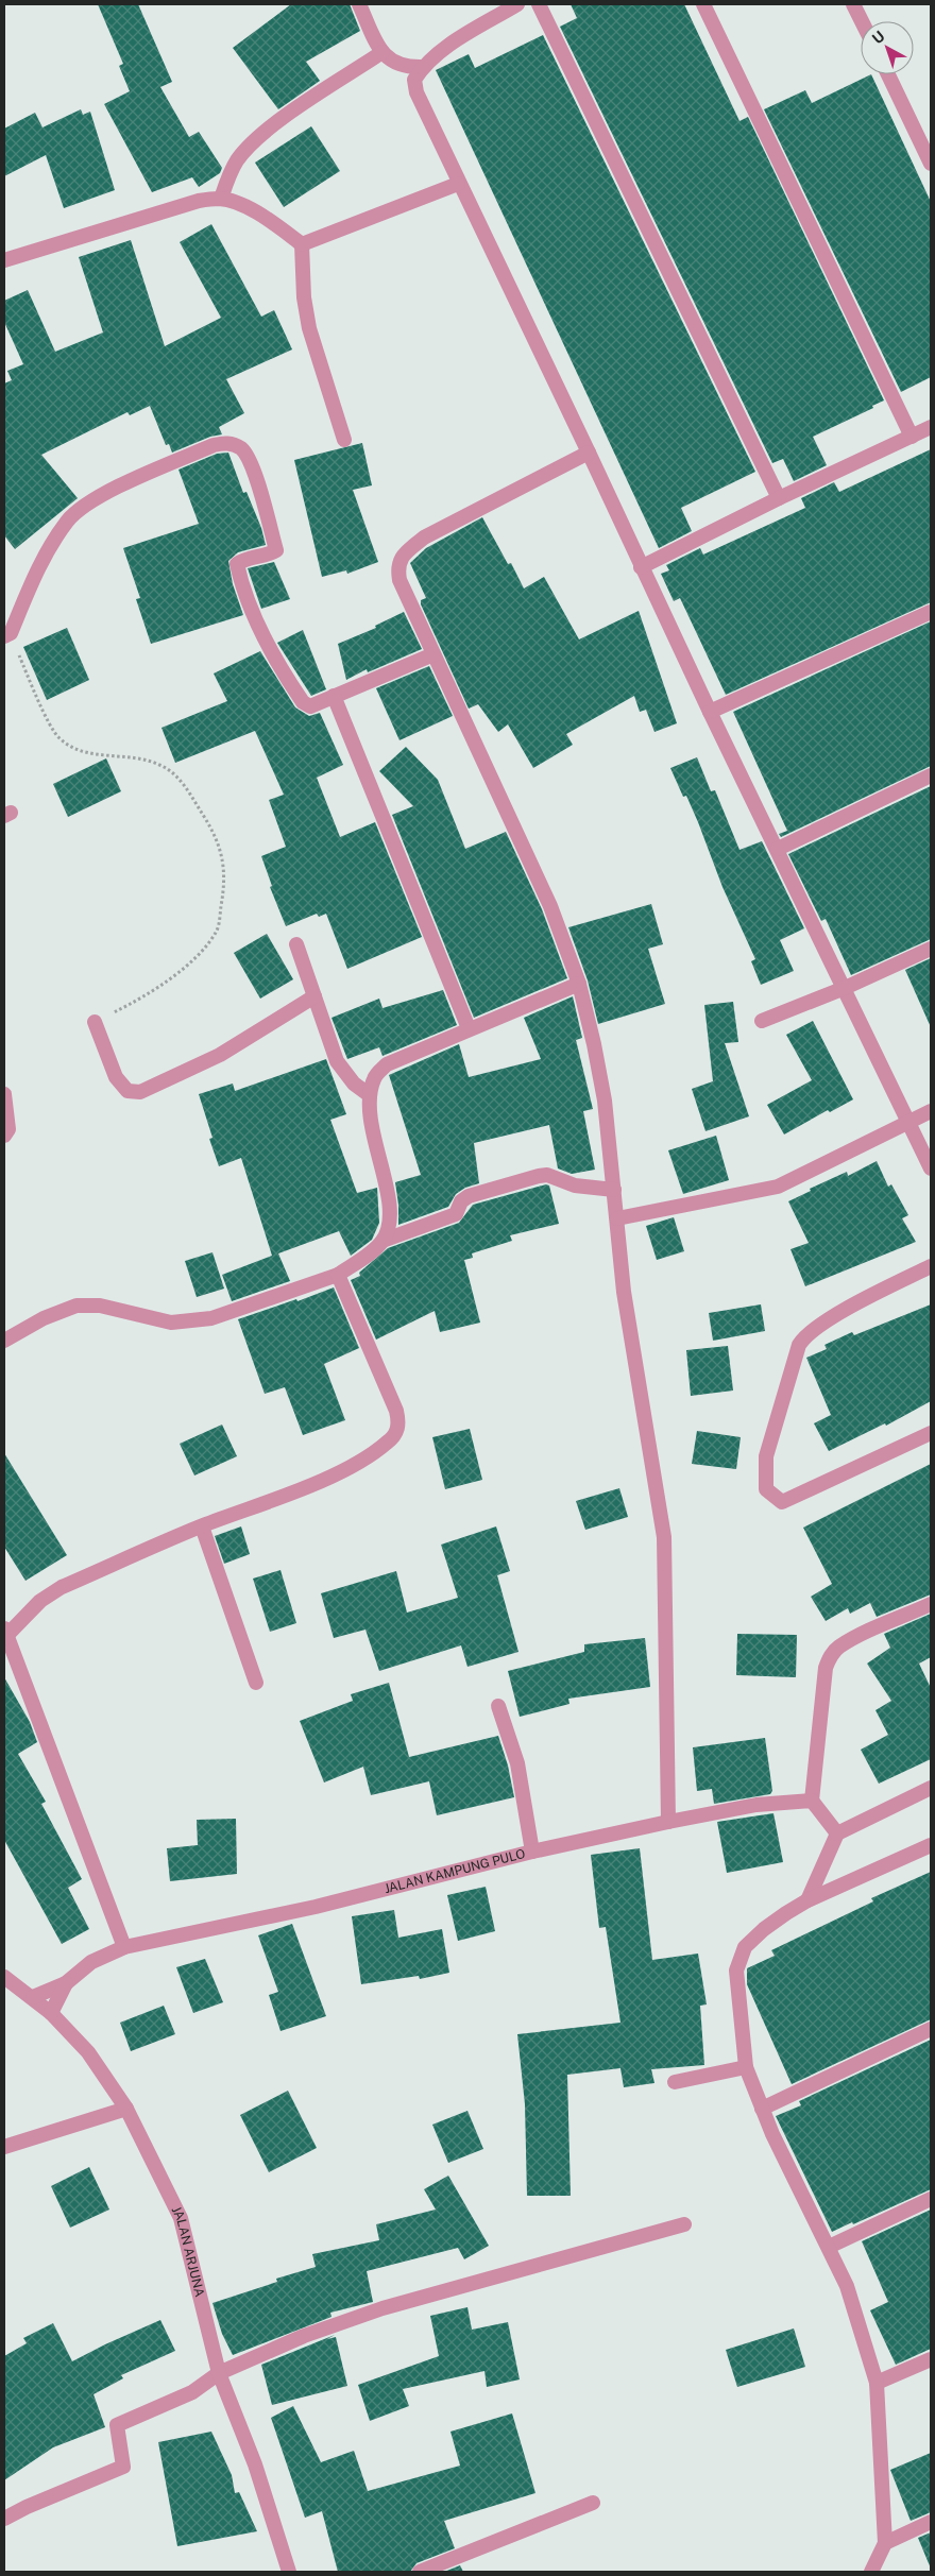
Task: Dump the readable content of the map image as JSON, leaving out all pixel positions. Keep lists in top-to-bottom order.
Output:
{
  "streets": {
    "street": ["JALAN KAMPUNG PULO", "JALAN ARJUNA"]
  },
  "crossings": [
    ["JALAN KAMPUNG PULO", "JALAN ARJUNA"]
  ],
  "north": "top left"
}
